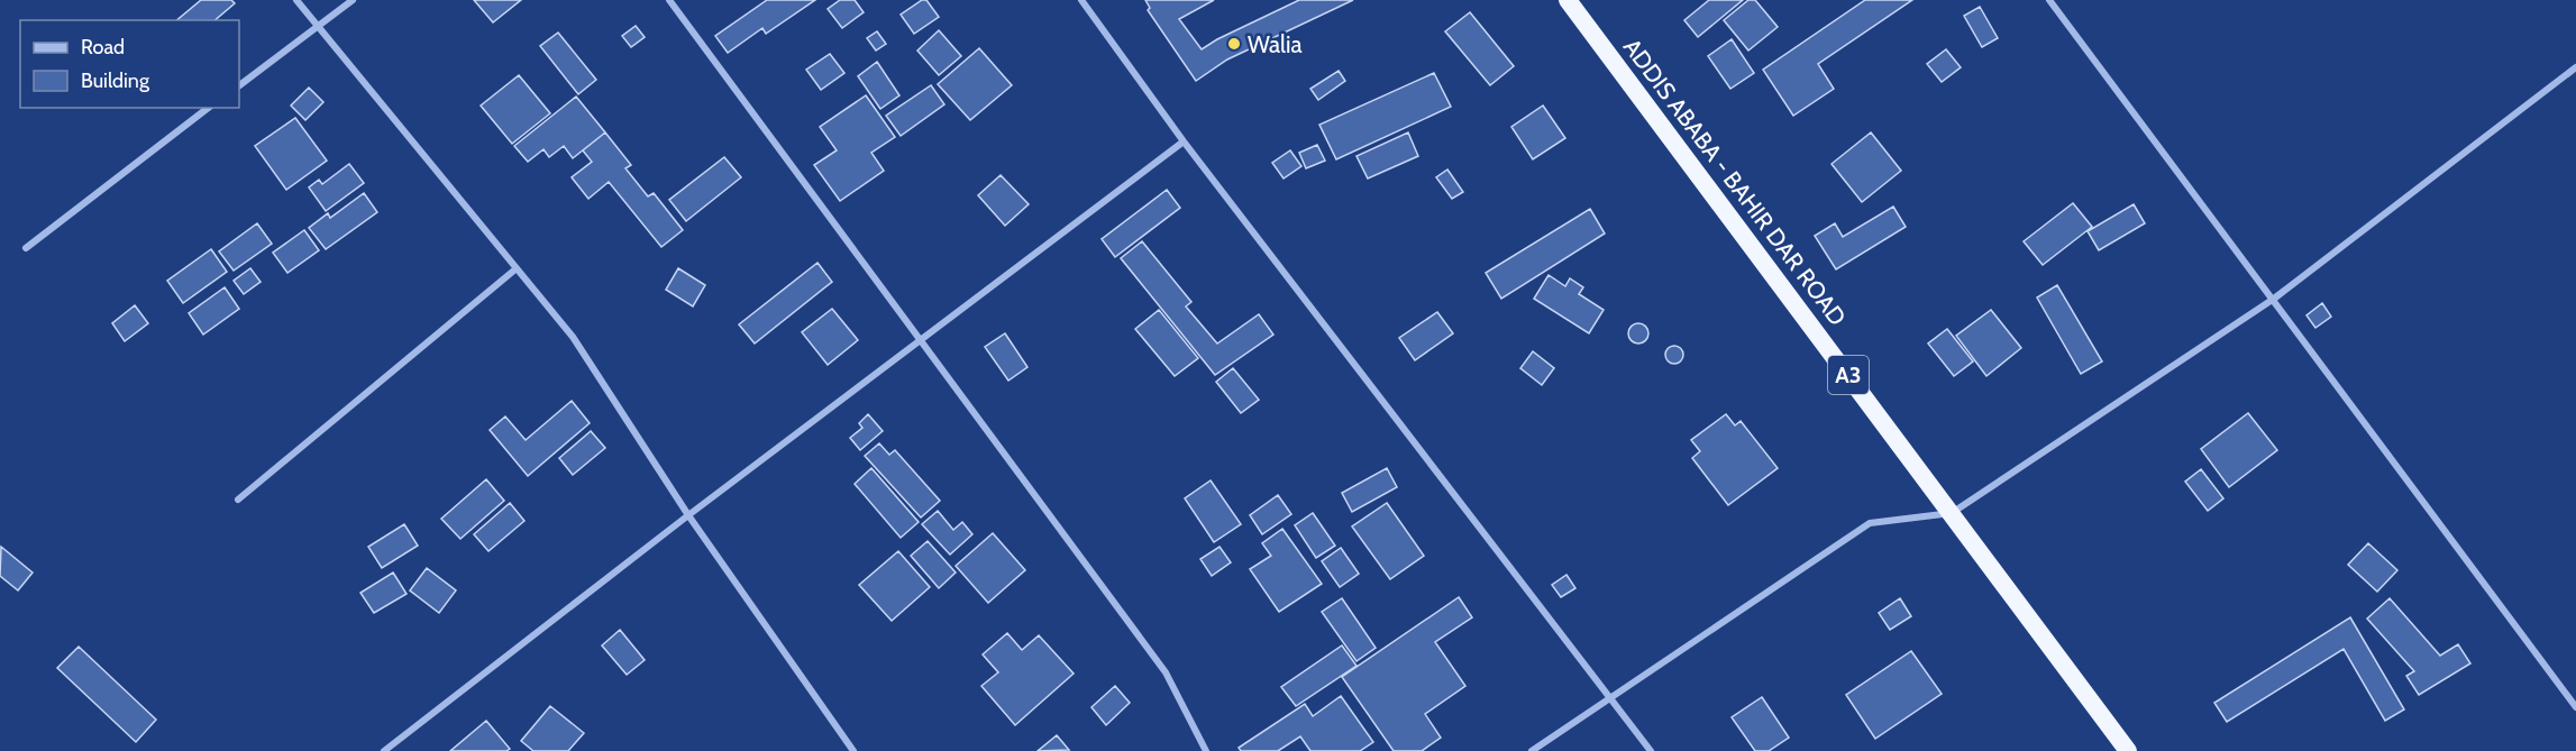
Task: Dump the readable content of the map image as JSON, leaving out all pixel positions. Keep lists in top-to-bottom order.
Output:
{
  "streets": {
    "highway": ["ADDIS ABABA - BAHIR DAR ROAD", "A3"]
  },
  "places": ["Walia"],
  "legend": ["Road", "Building"]
}
